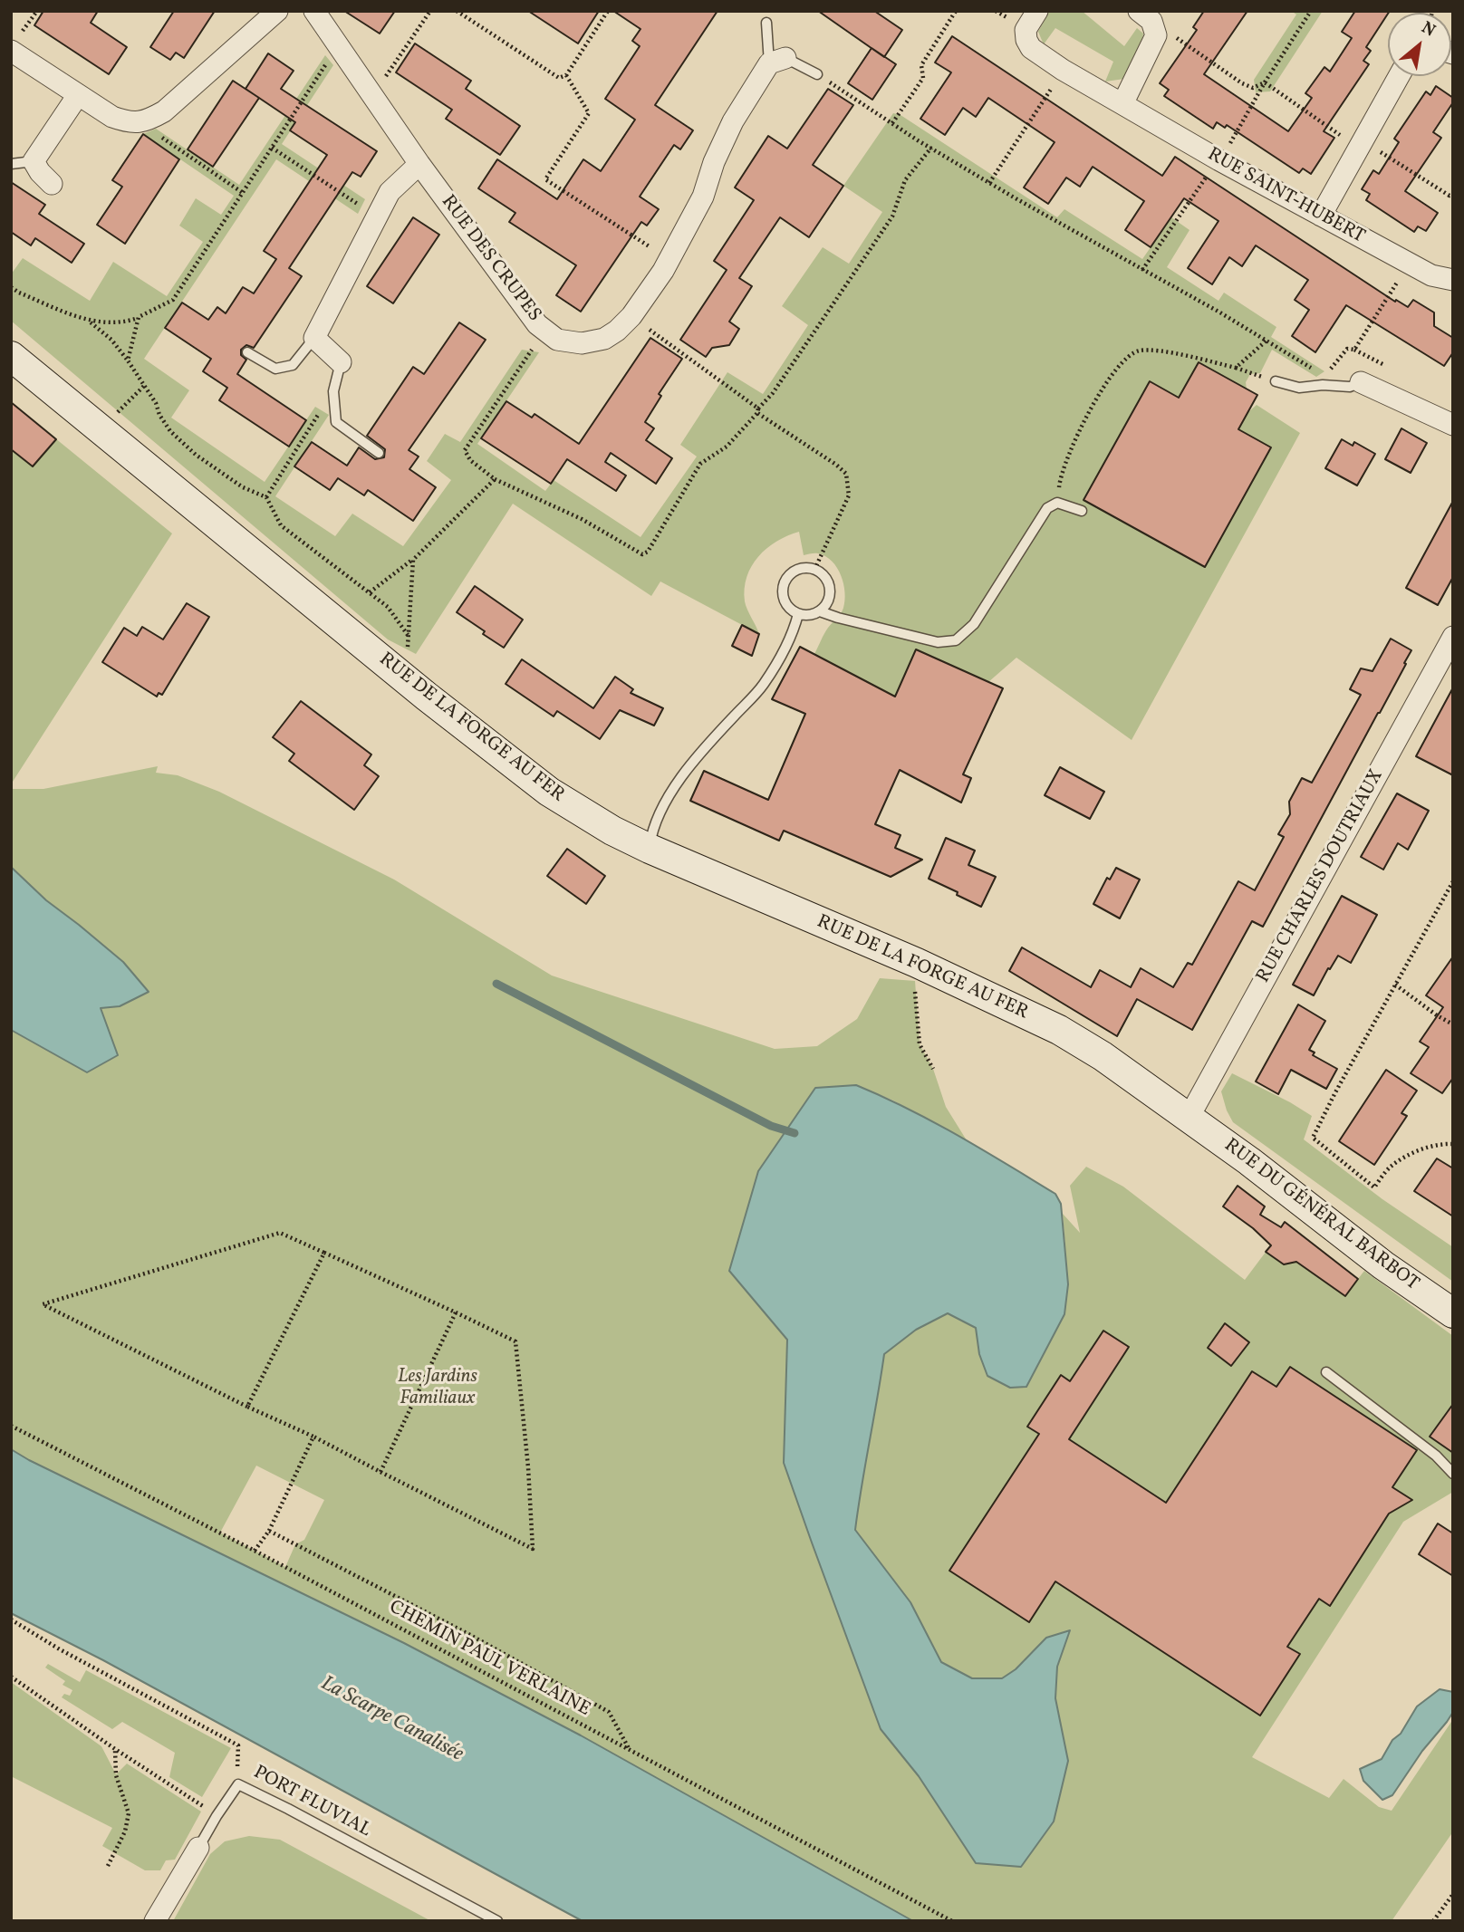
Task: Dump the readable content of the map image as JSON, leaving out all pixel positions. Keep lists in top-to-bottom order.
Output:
{
  "streets": {
    "main road": ["RUE DE LA FORGE AU FER", "RUE DU GÉNÉRAL BARBOT"],
    "street": ["RUE SAINT-HUBERT", "RUE DES CRUPES", "RUE CHARLES DOUTRIAUX"],
    "lane": ["PORT FLUVIAL"],
    "path": ["CHEMIN PAUL VERLAINE"]
  },
  "crossings": [
    ["RUE DE LA FORGE AU FER", "RUE CHARLES DOUTRIAUX"],
    ["RUE DE LA FORGE AU FER", "RUE DU GÉNÉRAL BARBOT"],
    ["RUE CHARLES DOUTRIAUX", "RUE DU GÉNÉRAL BARBOT"]
  ],
  "water": ["La Scarpe Canalisée"],
  "parks": ["Les Jardins Familiaux"],
  "north": "top right"
}
